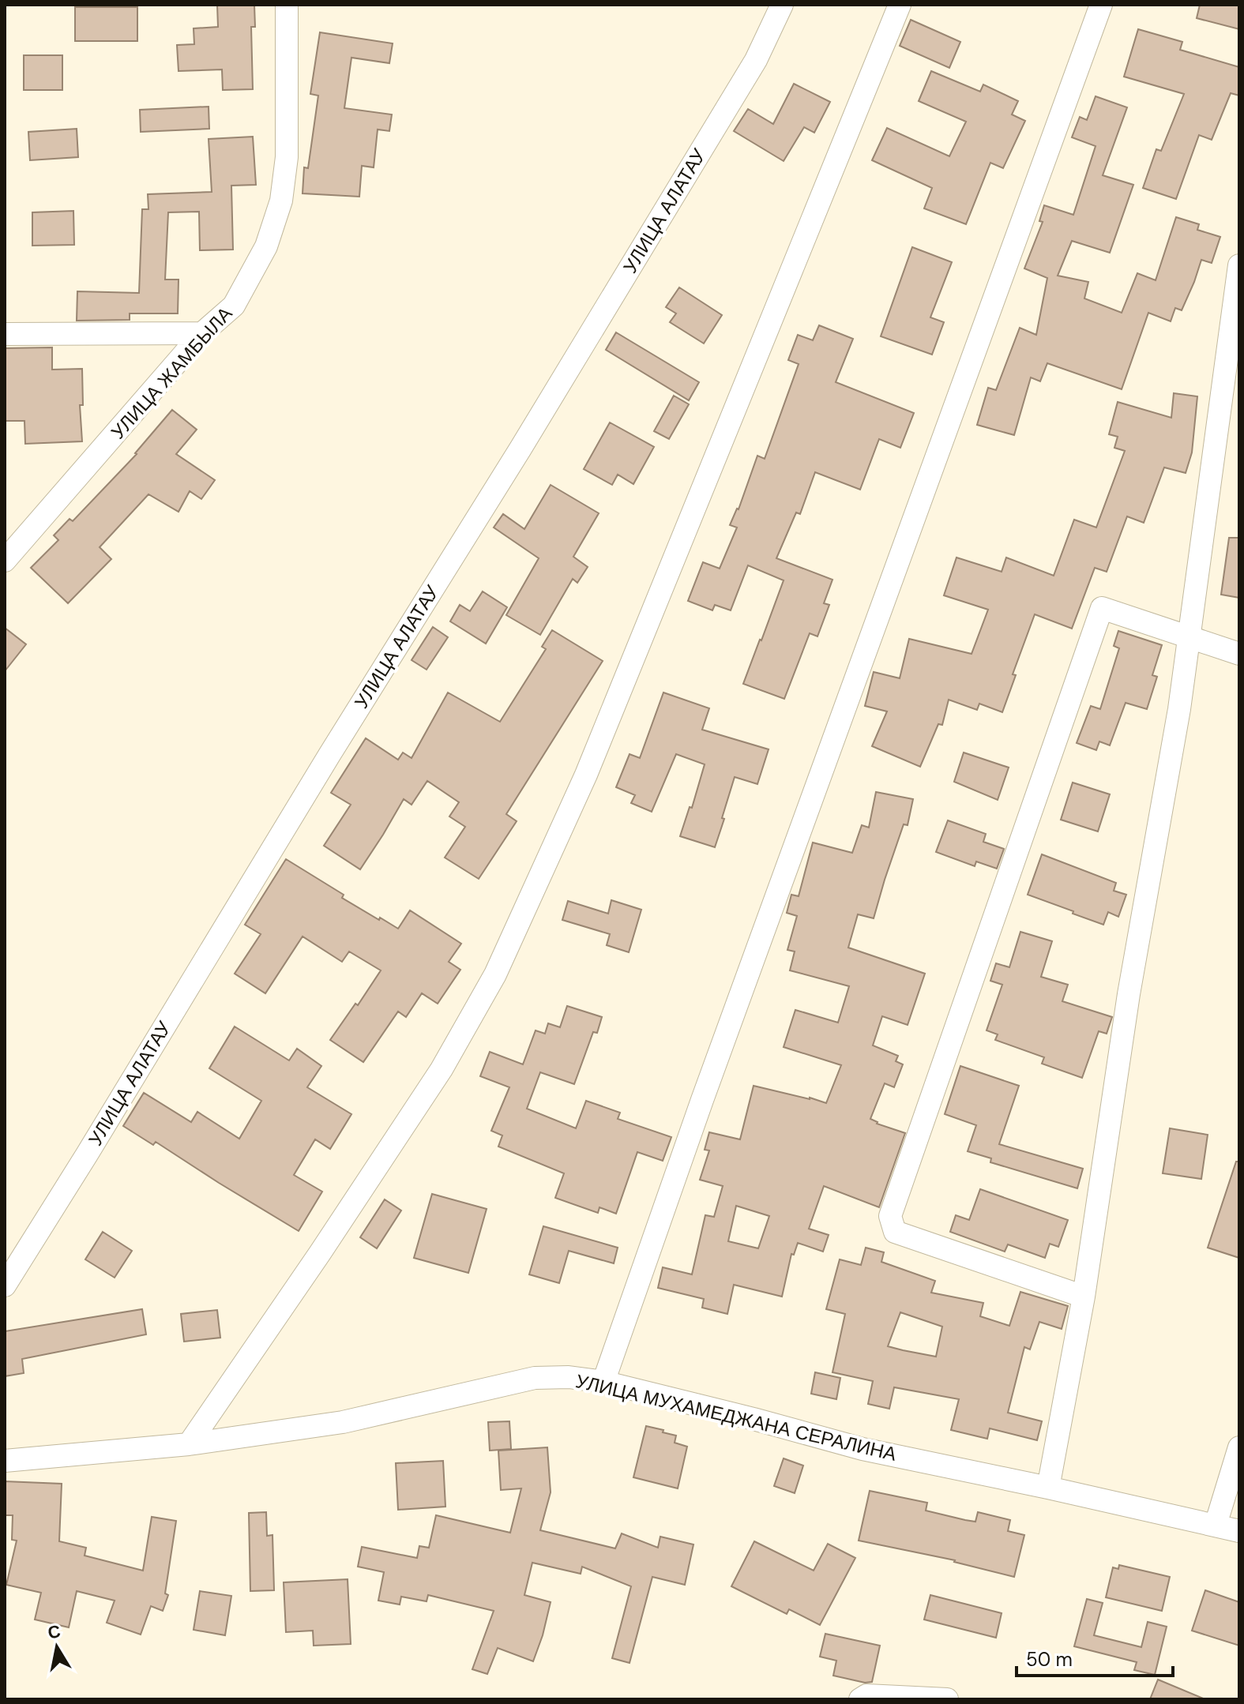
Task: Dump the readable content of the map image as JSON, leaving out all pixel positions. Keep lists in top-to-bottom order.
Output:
{
  "streets": {
    "street": ["УЛИЦА АЛАТАУ", "УЛИЦА ЖАМБЫЛА", "УЛИЦА МУХАМЕДЖАНА СЕРАЛИНА"]
  },
  "scale_bar": "50 m",
  "north": "top"
}
